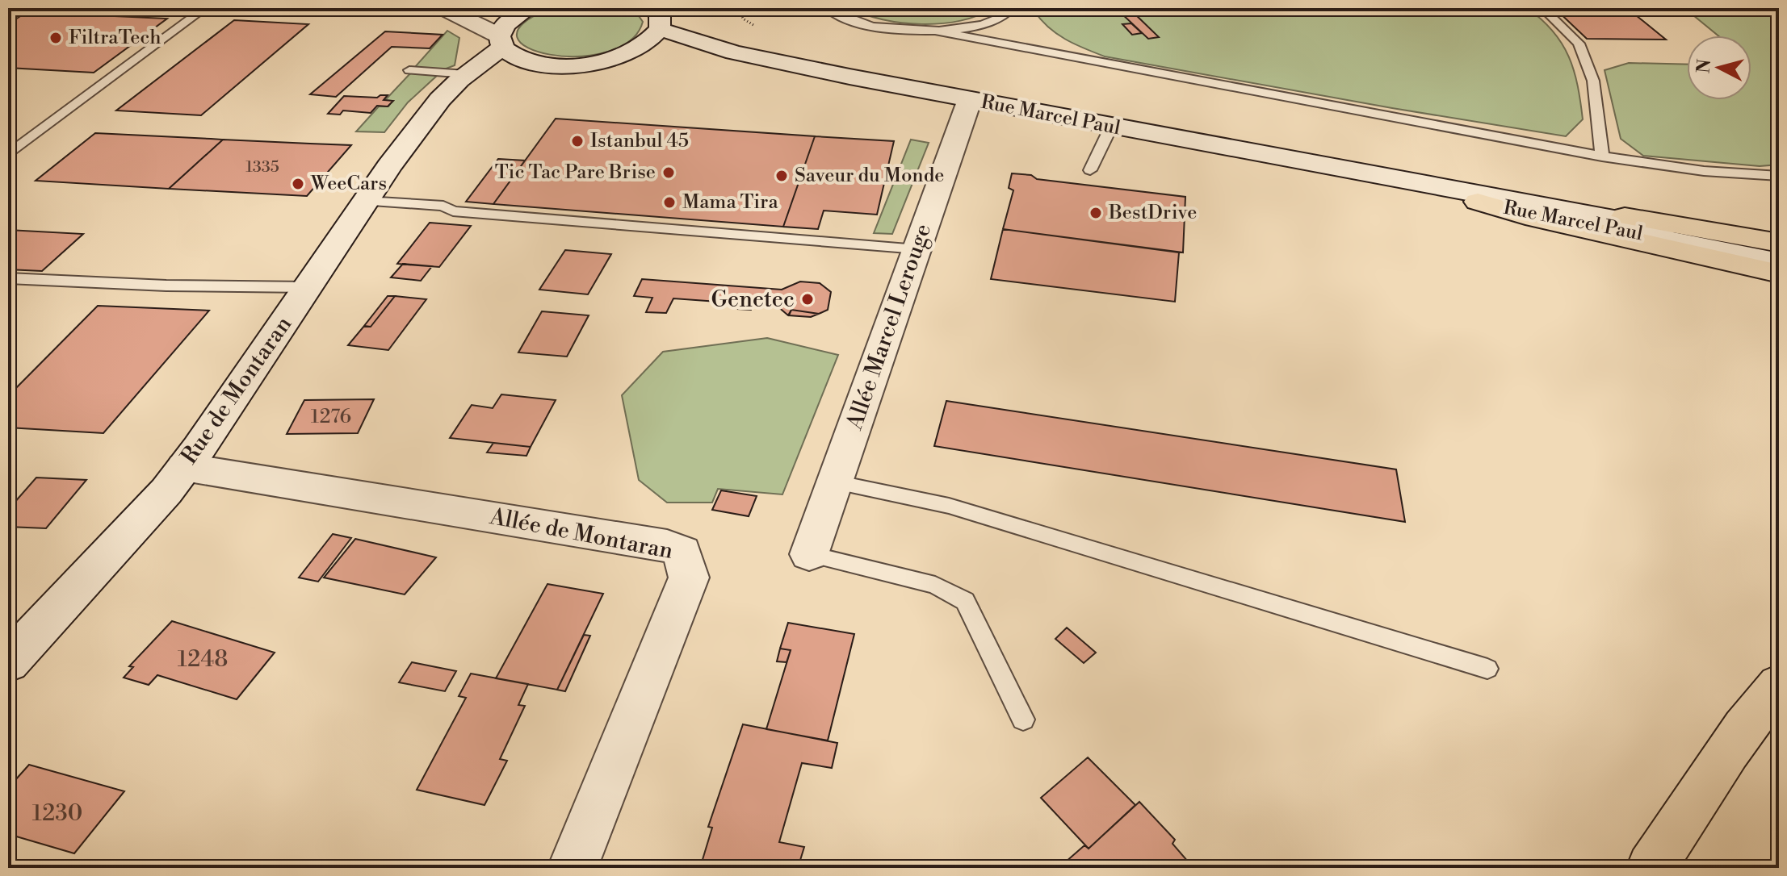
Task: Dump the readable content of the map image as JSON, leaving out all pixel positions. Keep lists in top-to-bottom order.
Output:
{
  "streets": {
    "street": [
      "Rue Marcel Paul",
      "Allée Marcel Lerouge",
      "Rue de Montaran",
      "Allée de Montaran"
    ]
  },
  "crossings": [
    ["Rue Marcel Paul", "Allée Marcel Lerouge"],
    ["Rue de Montaran", "Allée de Montaran"]
  ],
  "places": [
    "FiltraTech",
    "Istanbul 45",
    "Tic Tac Pare Brise",
    "Saveur du Monde",
    "WeeCars",
    "Mama Tira",
    "BestDrive",
    "Genetec"
  ],
  "house_numbers": [
    "1335",
    "1276",
    "1248",
    "1230"
  ],
  "north": "left"
}
